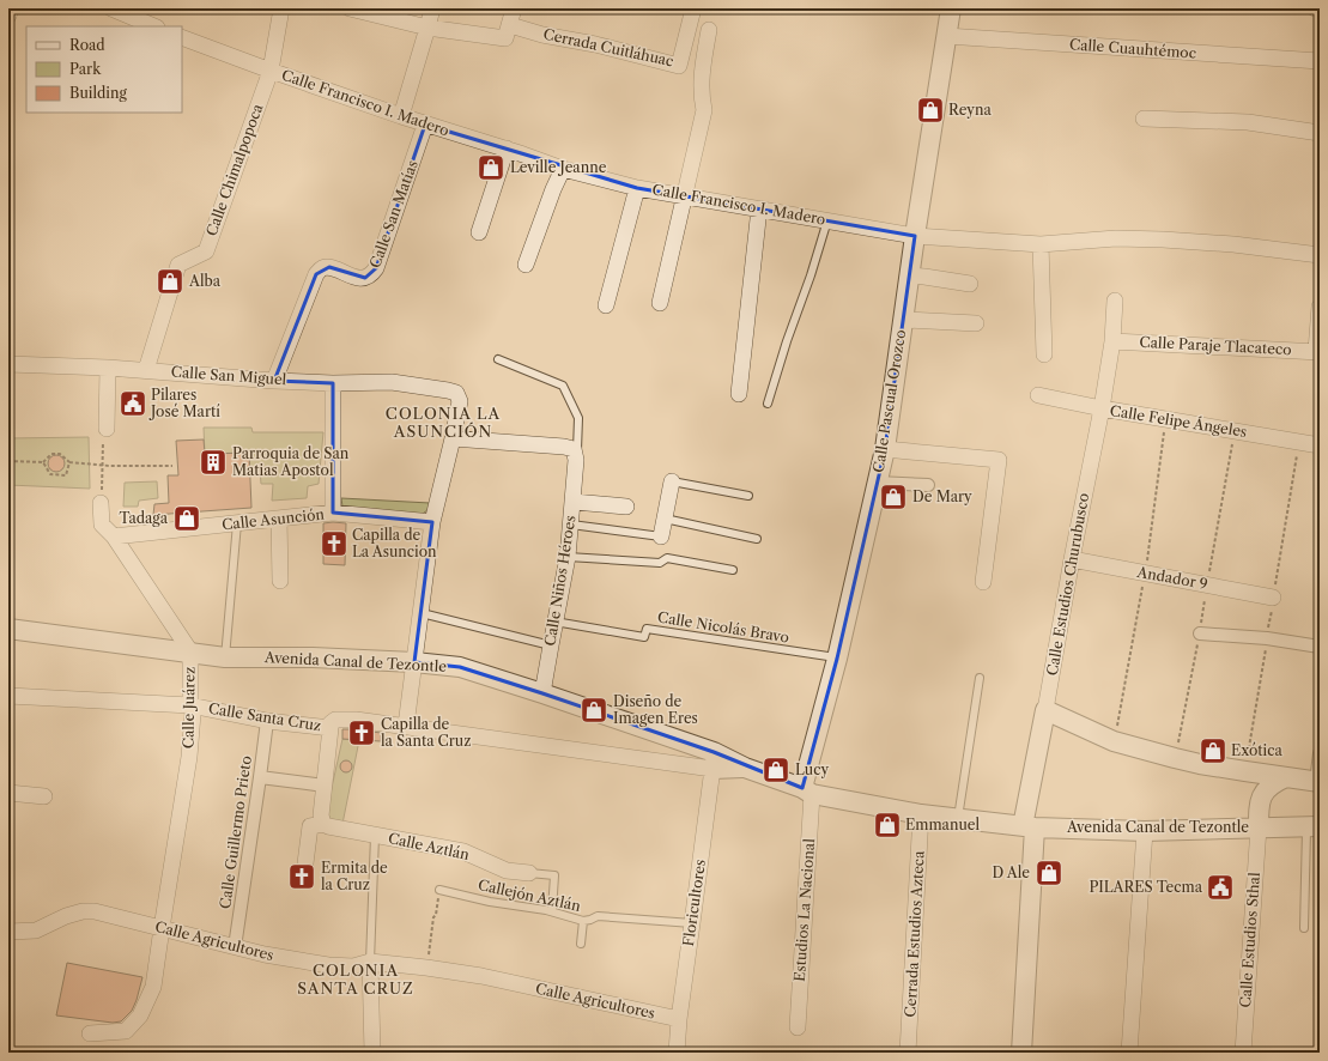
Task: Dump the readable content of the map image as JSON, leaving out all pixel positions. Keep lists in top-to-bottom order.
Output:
{
  "streets": {
    "street": [
      "Cerrada Cuitláhuac",
      "Calle Cuauhtémoc",
      "Calle Francisco I. Madero",
      "Calle Chimalpopoca",
      "Calle San Matías",
      "Calle Paraje Tlacateco",
      "Calle San Miguel",
      "Calle Pascual Orozco",
      "Calle Felipe Ángeles",
      "Calle Asunción",
      "Andador 9",
      "Calle Niños Héroes",
      "Calle Estudios Churubusco",
      "Avenida Canal de Tezontle",
      "Calle Juárez",
      "Calle Santa Cruz",
      "Calle Guillermo Prieto",
      "Calle Aztlán",
      "Floricultores",
      "Estudios La Nacional",
      "Cerrada Estudios Azteca",
      "Calle Estudios Sthal",
      "Calle Agricultores"
    ],
    "lane": ["Calle Nicolás Bravo", "Callejón Aztlán"]
  },
  "crossings": [
    ["Calle Cuauhtémoc", "Calle Pascual Orozco"],
    ["Calle Francisco I. Madero", "Calle Chimalpopoca"],
    ["Calle Francisco I. Madero", "Calle San Matías"],
    ["Calle Francisco I. Madero", "Calle Pascual Orozco"],
    ["Calle Chimalpopoca", "Calle San Miguel"],
    ["Calle San Matías", "Calle San Miguel"],
    ["Calle Paraje Tlacateco", "Calle Estudios Churubusco"],
    ["Calle Pascual Orozco", "Calle Nicolás Bravo"],
    ["Calle Pascual Orozco", "Avenida Canal de Tezontle"],
    ["Calle Pascual Orozco", "Estudios La Nacional"],
    ["Calle Felipe Ángeles", "Calle Estudios Churubusco"],
    ["Calle Asunción", "Calle Juárez"],
    ["Andador 9", "Calle Estudios Churubusco"],
    ["Calle Niños Héroes", "Calle Nicolás Bravo"],
    ["Calle Niños Héroes", "Avenida Canal de Tezontle"],
    ["Calle Estudios Churubusco", "Avenida Canal de Tezontle"],
    ["Avenida Canal de Tezontle", "Calle Juárez"],
    ["Avenida Canal de Tezontle", "Calle Santa Cruz"],
    ["Avenida Canal de Tezontle", "Floricultores"],
    ["Avenida Canal de Tezontle", "Estudios La Nacional"],
    ["Avenida Canal de Tezontle", "Cerrada Estudios Azteca"],
    ["Avenida Canal de Tezontle", "Calle Estudios Sthal"],
    ["Calle Juárez", "Calle Santa Cruz"],
    ["Calle Juárez", "Calle Agricultores"],
    ["Calle Santa Cruz", "Calle Guillermo Prieto"],
    ["Calle Santa Cruz", "Floricultores"],
    ["Calle Guillermo Prieto", "Calle Agricultores"],
    ["Calle Aztlán", "Callejón Aztlán"],
    ["Callejón Aztlán", "Floricultores"],
    ["Floricultores", "Calle Agricultores"]
  ],
  "districts": ["COLONIA LA ASUNCIÓN", "COLONIA SANTA CRUZ"],
  "places": {
    "shop": [
      "Reyna",
      "Leville Jeanne",
      "Alba",
      "De Mary",
      "Tadaga",
      "Diseño de Imagen Eres",
      "Exótica",
      "Lucy",
      "Emmanuel",
      "D Ale"
    ],
    "public building": ["Pilares José Martí", "PILARES Tecma"],
    "building": ["Parroquia de San Matias Apostol"],
    "church": ["Capilla de La Asuncion", "Capilla de la Santa Cruz", "Ermita de la Cruz"]
  },
  "legend": ["Road", "Park", "Building"]
}
